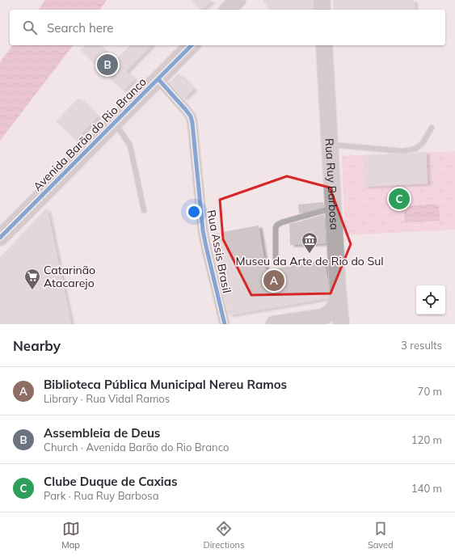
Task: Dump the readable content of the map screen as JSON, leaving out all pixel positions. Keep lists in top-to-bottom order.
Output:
{
  "streets": {
    "main road": ["Avenida Barão do Rio Branco", "Rua Ruy Barbosa"],
    "street": ["Rua Assis Brasil"]
  },
  "crossings": [
    ["Avenida Barão do Rio Branco", "Rua Assis Brasil"]
  ],
  "places": {
    "museum": ["Museu da Arte de Rio do Sul"],
    "supermarket": ["Catarinão Atacarejo"]
  },
  "page": {
    "search": "Search here",
    "pins": ["B", "C", "A"],
    "heading": ["Nearby", "3 results"],
    "list": [
      {
        "mark": "A",
        "name": "Biblioteca Pública Municipal Nereu Ramos",
        "note": "Library · Rua Vidal Ramos",
        "value": "70 m"
      },
      {
        "mark": "B",
        "name": "Assembleia de Deus",
        "note": "Church · Avenida Barão do Rio Branco",
        "value": "120 m"
      },
      {
        "mark": "C",
        "name": "Clube Duque de Caxias",
        "note": "Park · Rua Ruy Barbosa",
        "value": "140 m"
      }
    ],
    "nav": ["Map", "Directions", "Saved"]
  }
}
